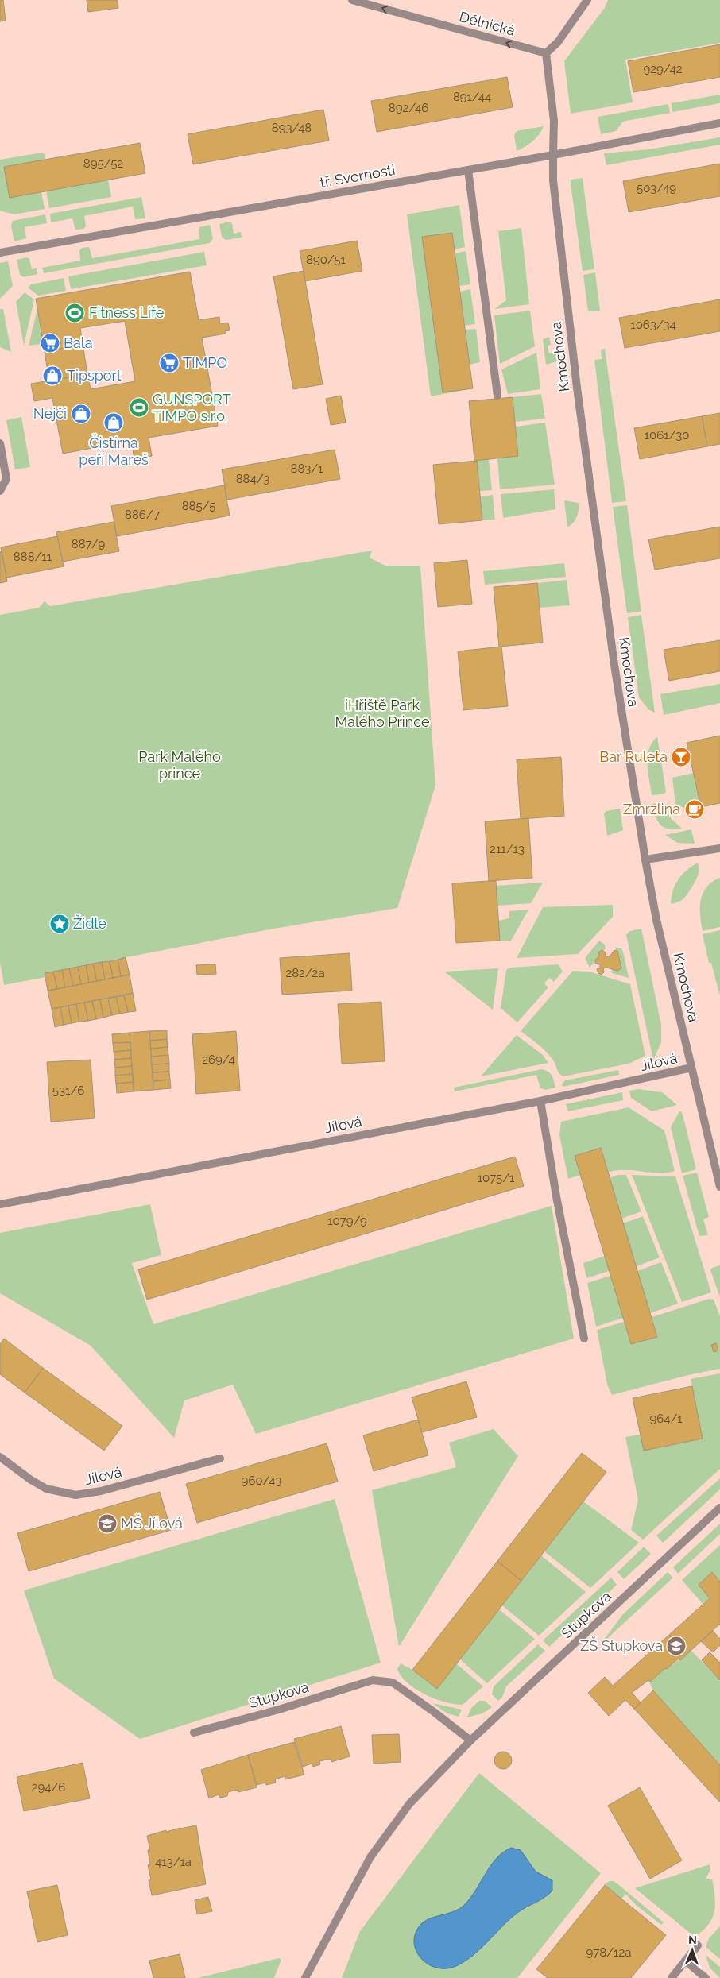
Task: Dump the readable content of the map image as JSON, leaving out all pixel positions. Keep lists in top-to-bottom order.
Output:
{
  "streets": {
    "street": [
      "Dělnická",
      "tř. Svornosti",
      "Kmochova",
      "Jílová",
      "Stupkova"
    ]
  },
  "crossings": [
    ["tř. Svornosti", "Kmochova"],
    ["Kmochova", "Jílová"]
  ],
  "one_way": ["Dělnická"],
  "parks": ["iHřiště Park Malého Prince", "Park Malého prince"],
  "places": {
    "sports": ["Fitness Life", "GUNSPORT TIMPO s.r.o."],
    "supermarket": ["Bala", "TIMPO"],
    "shop": ["Tipsport", "Nejči", "Čistírna peří Mareš"],
    "bar": ["Bar Ruleta"],
    "cafe": ["Zmrzlina"],
    "place": ["Židle"],
    "school or university": ["MŠ Jílová", "ZŠ Stupkova"]
  },
  "house_numbers": [
    "929/42",
    "891/44",
    "892/46",
    "893/48",
    "895/52",
    "503/49",
    "890/51",
    "1063/34",
    "1061/30",
    "883/1",
    "884/3",
    "885/5",
    "886/7",
    "887/9",
    "888/11",
    "211/13",
    "282/2a",
    "269/4",
    "531/6",
    "1075/1",
    "1079/9",
    "964/1",
    "960/43",
    "294/6",
    "413/1a",
    "978/12a"
  ],
  "north": "top"
}
